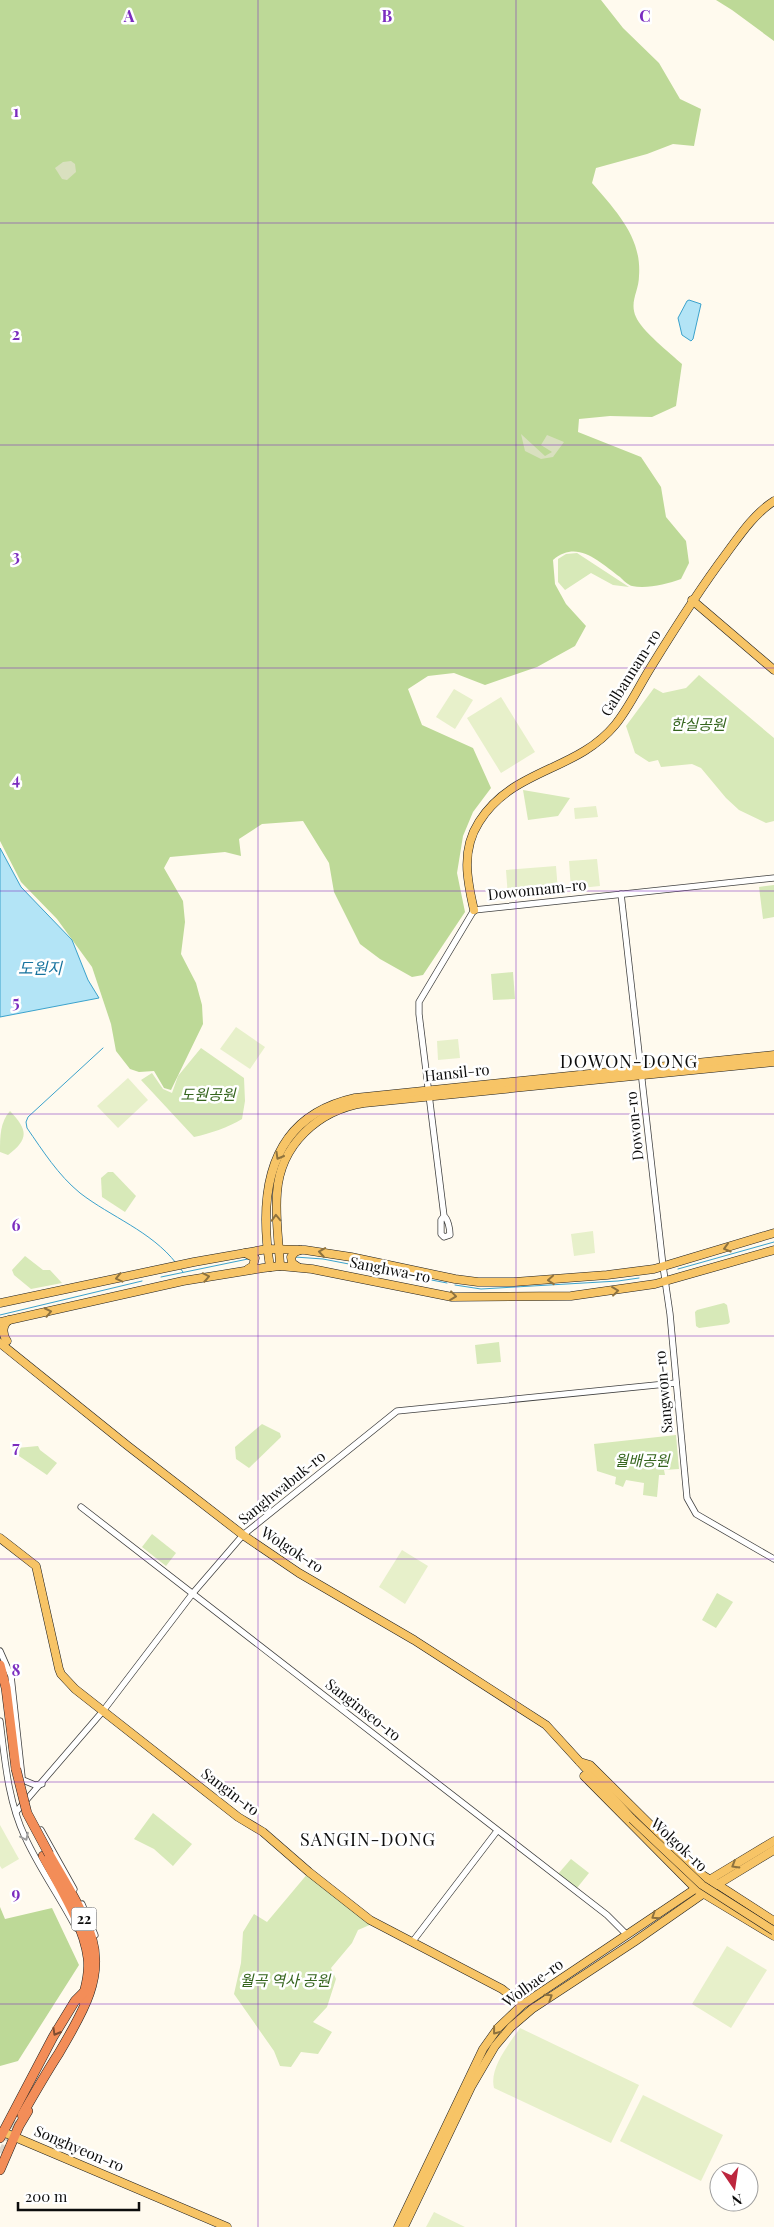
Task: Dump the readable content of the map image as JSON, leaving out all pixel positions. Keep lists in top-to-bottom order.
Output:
{
  "streets": {
    "highway": ["22"],
    "main road": [
      "Galbannam-ro",
      "Hansil-ro",
      "Sanghwa-ro",
      "Wolgok-ro",
      "Sangin-ro",
      "Wolbae-ro",
      "Songhyeon-ro"
    ],
    "street": [
      "Dowonnam-ro",
      "Dowon-ro",
      "Sangwon-ro",
      "Sanghwabuk-ro",
      "Sanginseo-ro"
    ]
  },
  "crossings": [
    ["Galbannam-ro", "Dowonnam-ro"],
    ["Dowonnam-ro", "Hansil-ro"],
    ["Dowonnam-ro", "Dowon-ro"],
    ["Hansil-ro", "Dowon-ro"],
    ["Hansil-ro", "Sanghwa-ro"],
    ["Dowon-ro", "Sanghwa-ro"],
    ["Dowon-ro", "Sangwon-ro"],
    ["Sanghwa-ro", "Sangwon-ro"],
    ["Sangwon-ro", "Sanghwabuk-ro"],
    ["Sanghwabuk-ro", "Wolgok-ro"],
    ["Sanghwabuk-ro", "Sanginseo-ro"],
    ["Sanghwabuk-ro", "Sangin-ro"],
    ["Sanginseo-ro", "Wolbae-ro"],
    ["Sangin-ro", "Wolbae-ro"]
  ],
  "districts": ["DOWON-DONG", "SANGIN-DONG"],
  "water": ["도원지"],
  "parks": [
    "한실공원",
    "도원공원",
    "월배공원",
    "월곡 역사 공원"
  ],
  "scale_bar": "200 m",
  "north": "bottom",
  "grid": {
    "columns": ["A", "B", "C"],
    "rows": [
      "1",
      "2",
      "3",
      "4",
      "5",
      "6",
      "7",
      "8",
      "9"
    ]
  }
}
